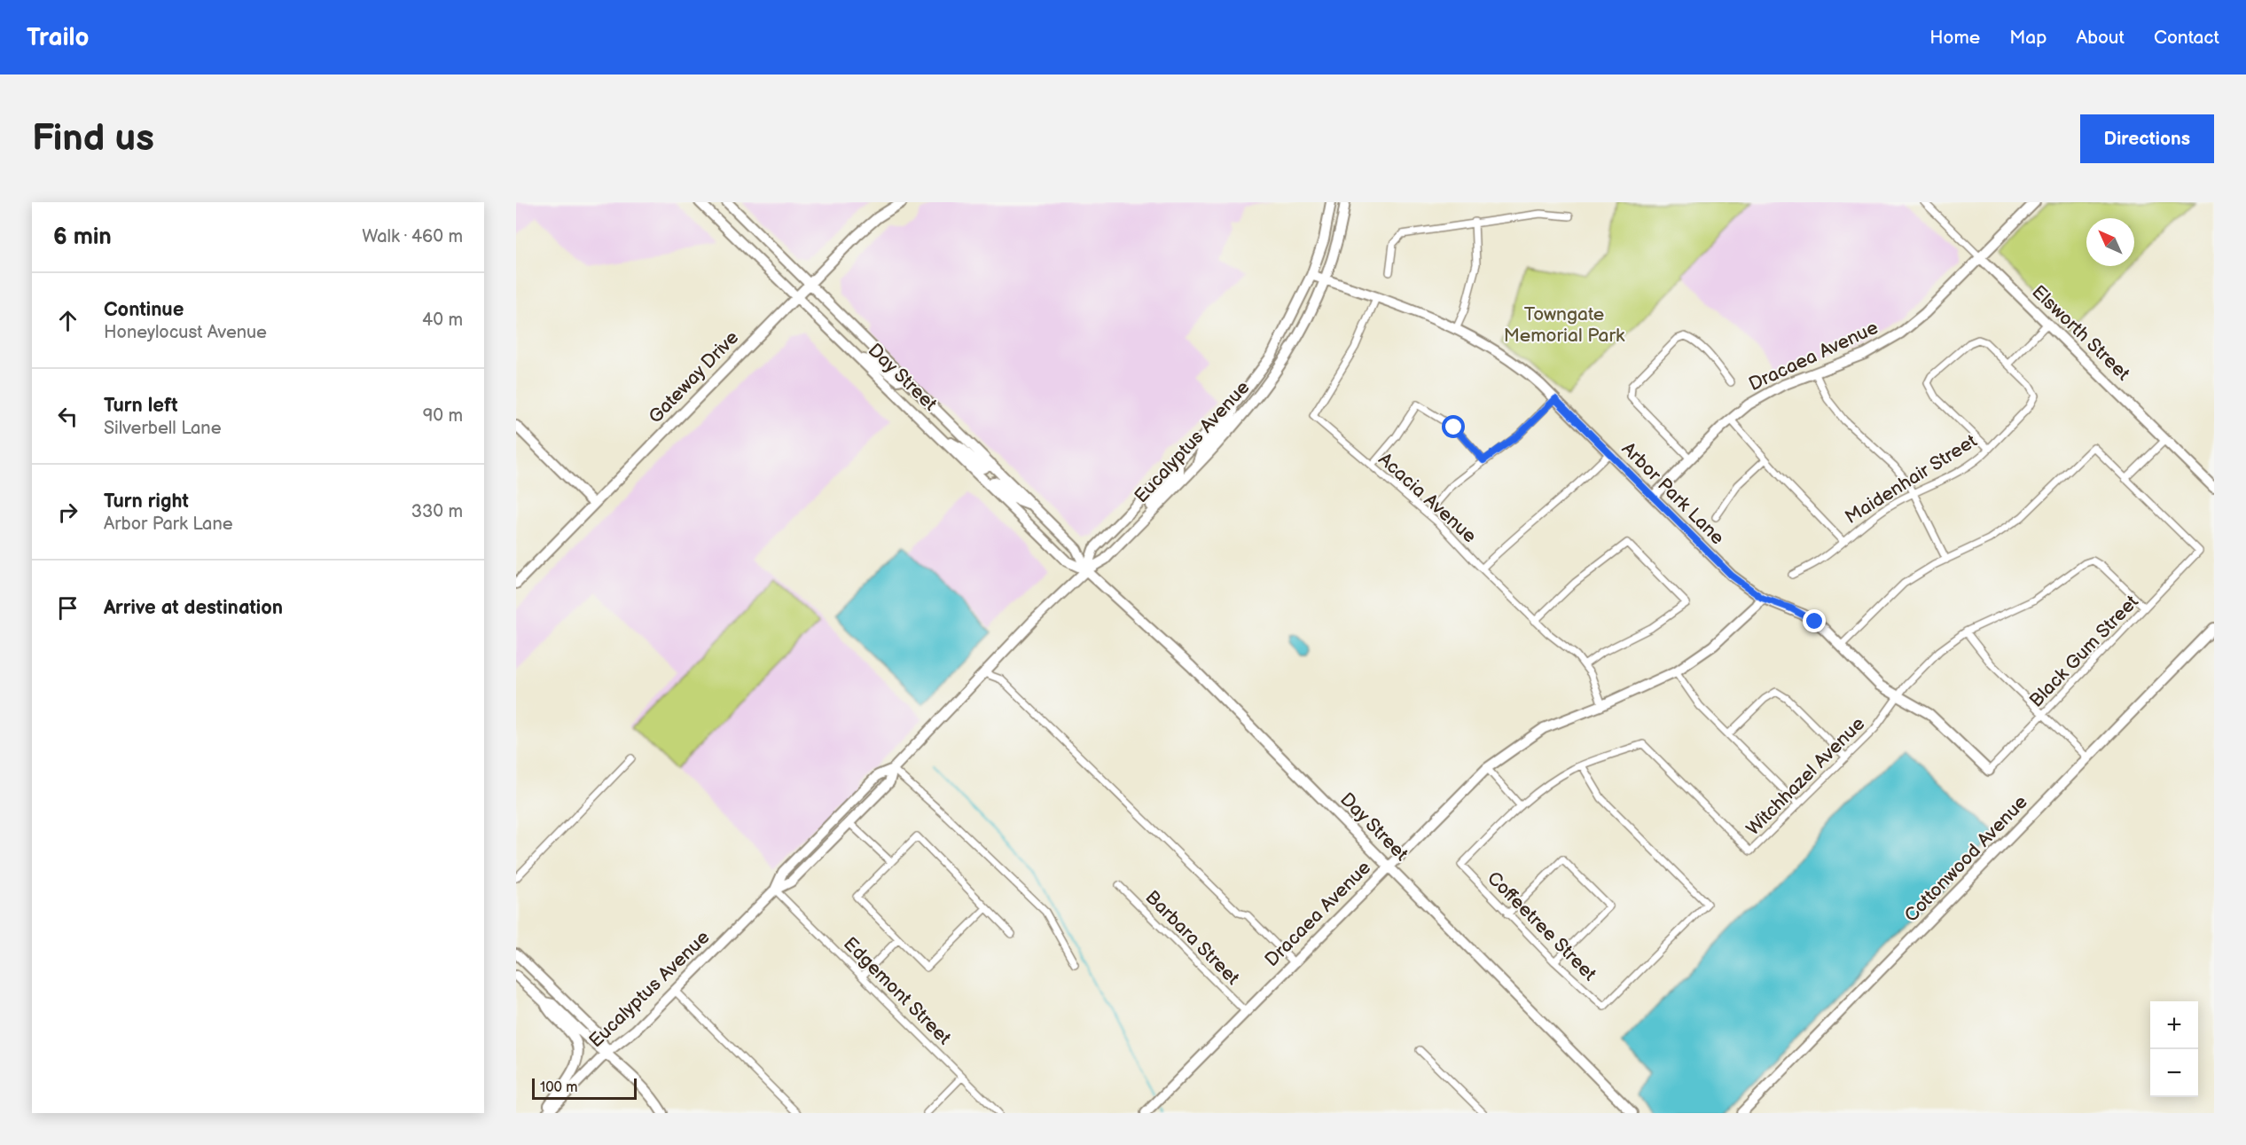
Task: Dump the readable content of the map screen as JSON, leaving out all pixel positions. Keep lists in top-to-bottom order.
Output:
{
  "streets": {
    "street": [
      "Elsworth Street",
      "Dracaea Avenue",
      "Gateway Drive",
      "Day Street",
      "Eucalyptus Avenue",
      "Maidenhair Street",
      "Arbor Park Lane",
      "Acacia Avenue",
      "Black Gum Street",
      "Witchhazel Avenue",
      "Cottonwood Avenue",
      "Coffeetree Street",
      "Barbara Street",
      "Edgemont Street"
    ]
  },
  "crossings": [
    ["Elsworth Street", "Dracaea Avenue"],
    ["Dracaea Avenue", "Day Street"],
    ["Dracaea Avenue", "Arbor Park Lane"],
    ["Dracaea Avenue", "Acacia Avenue"],
    ["Dracaea Avenue", "Barbara Street"],
    ["Gateway Drive", "Day Street"],
    ["Day Street", "Eucalyptus Avenue"],
    ["Eucalyptus Avenue", "Arbor Park Lane"],
    ["Eucalyptus Avenue", "Edgemont Street"],
    ["Arbor Park Lane", "Acacia Avenue"],
    ["Arbor Park Lane", "Black Gum Street"],
    ["Arbor Park Lane", "Witchhazel Avenue"],
    ["Black Gum Street", "Witchhazel Avenue"],
    ["Witchhazel Avenue", "Coffeetree Street"]
  ],
  "parks": ["Towngate Memorial Park"],
  "scale_bar": "100 m",
  "north": "top left",
  "page": {
    "header": "Trailo",
    "nav": [
      "Home",
      "Map",
      "About",
      "Contact"
    ],
    "buttons": "Directions",
    "title": "Find us",
    "heading": ["6 min", "Walk · 460 m"],
    "list": [
      ["Continue", "Honeylocust Avenue", "40 m"],
      ["Turn left", "Silverbell Lane", "90 m"],
      ["Turn right", "Arbor Park Lane", "330 m"],
      "Arrive at destination"
    ],
    "map_buttons": ["+", "−"],
    "scale": "100 m"
  }
}
